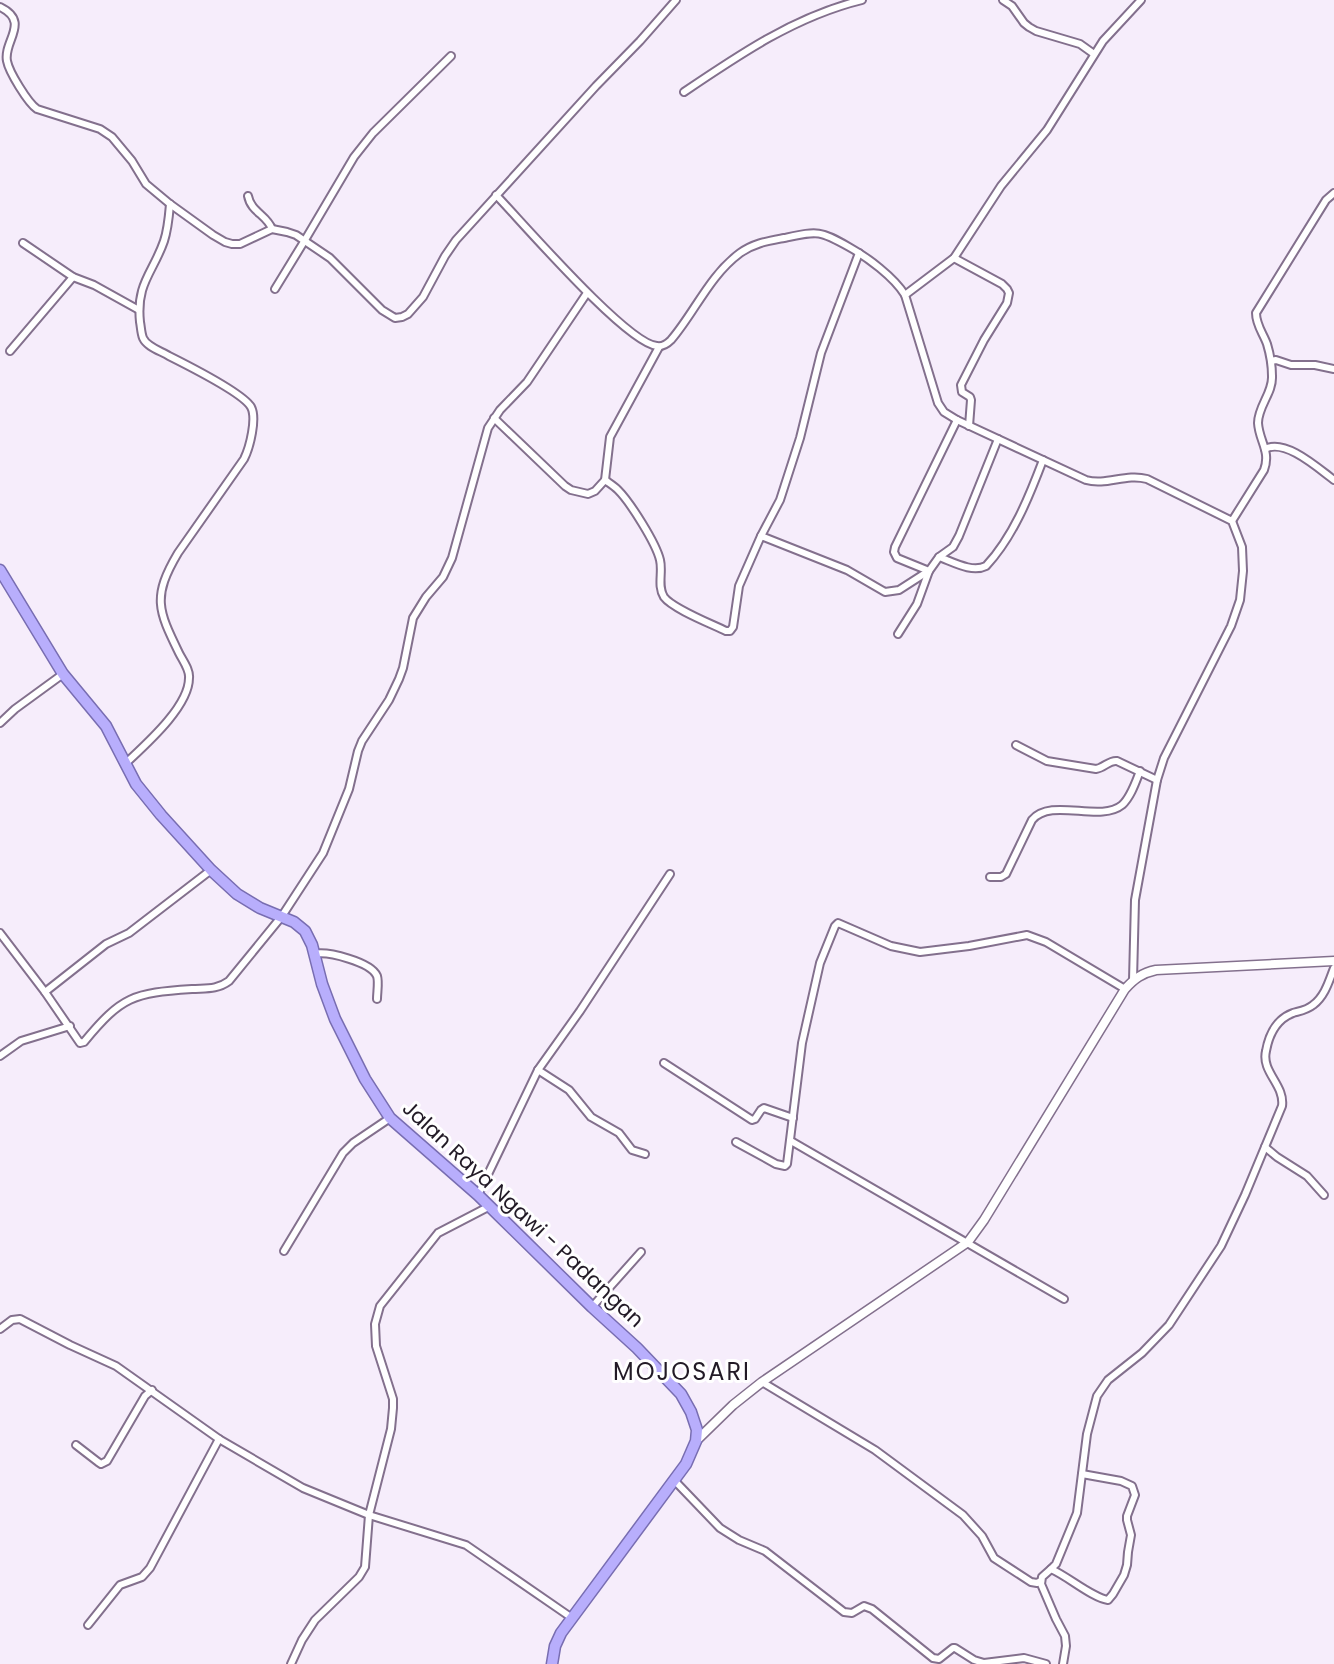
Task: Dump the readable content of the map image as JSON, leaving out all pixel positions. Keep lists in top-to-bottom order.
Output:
{
  "streets": {
    "highway": ["Jalan Raya Ngawi - Padangan"]
  },
  "districts": ["MOJOSARI"]
}
